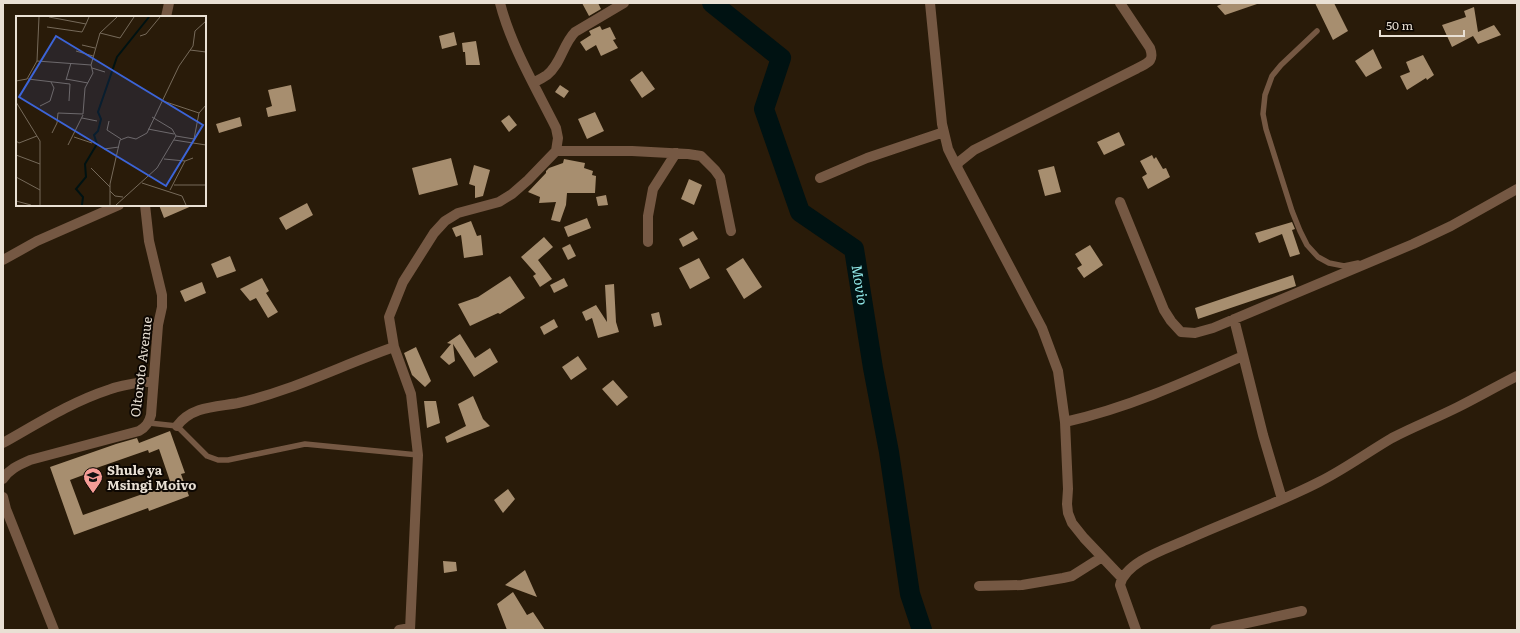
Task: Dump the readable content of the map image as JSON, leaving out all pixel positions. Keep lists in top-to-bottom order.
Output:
{
  "streets": {
    "street": ["Oltoroto Avenue"]
  },
  "water": ["Movio"],
  "places": {
    "school or university": ["Shule ya Msingi Moivo"]
  },
  "scale_bar": "50 m"
}
